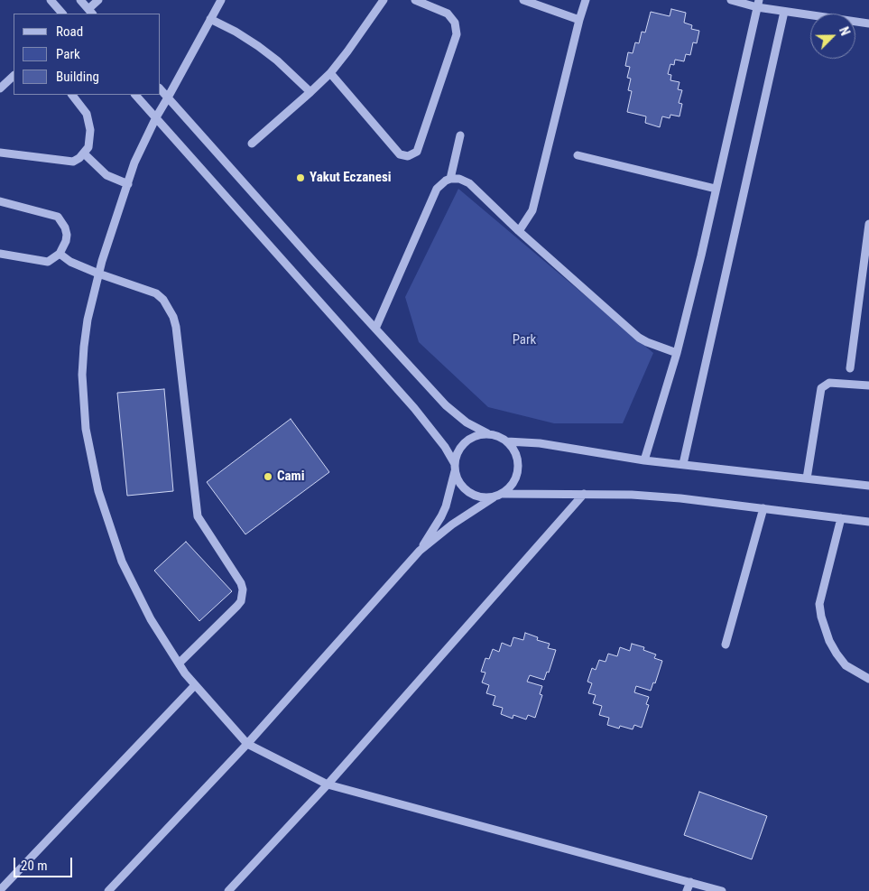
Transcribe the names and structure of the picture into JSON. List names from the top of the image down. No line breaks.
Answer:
{"parks":["Park"],"places":["Yakut Eczanesi","Cami"],"legend":["Road","Park","Building"],"scale_bar":"20 m","north":"top right"}
